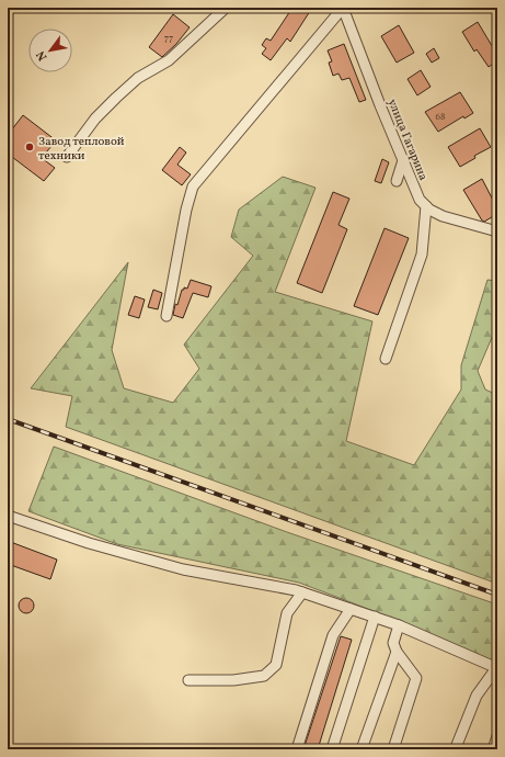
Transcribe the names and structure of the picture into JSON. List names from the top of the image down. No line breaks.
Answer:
{"streets":{"street":["улица Гагарина"]},"places":["Завод тепловой техники"],"house_numbers":["77","68"],"north":"bottom left"}
